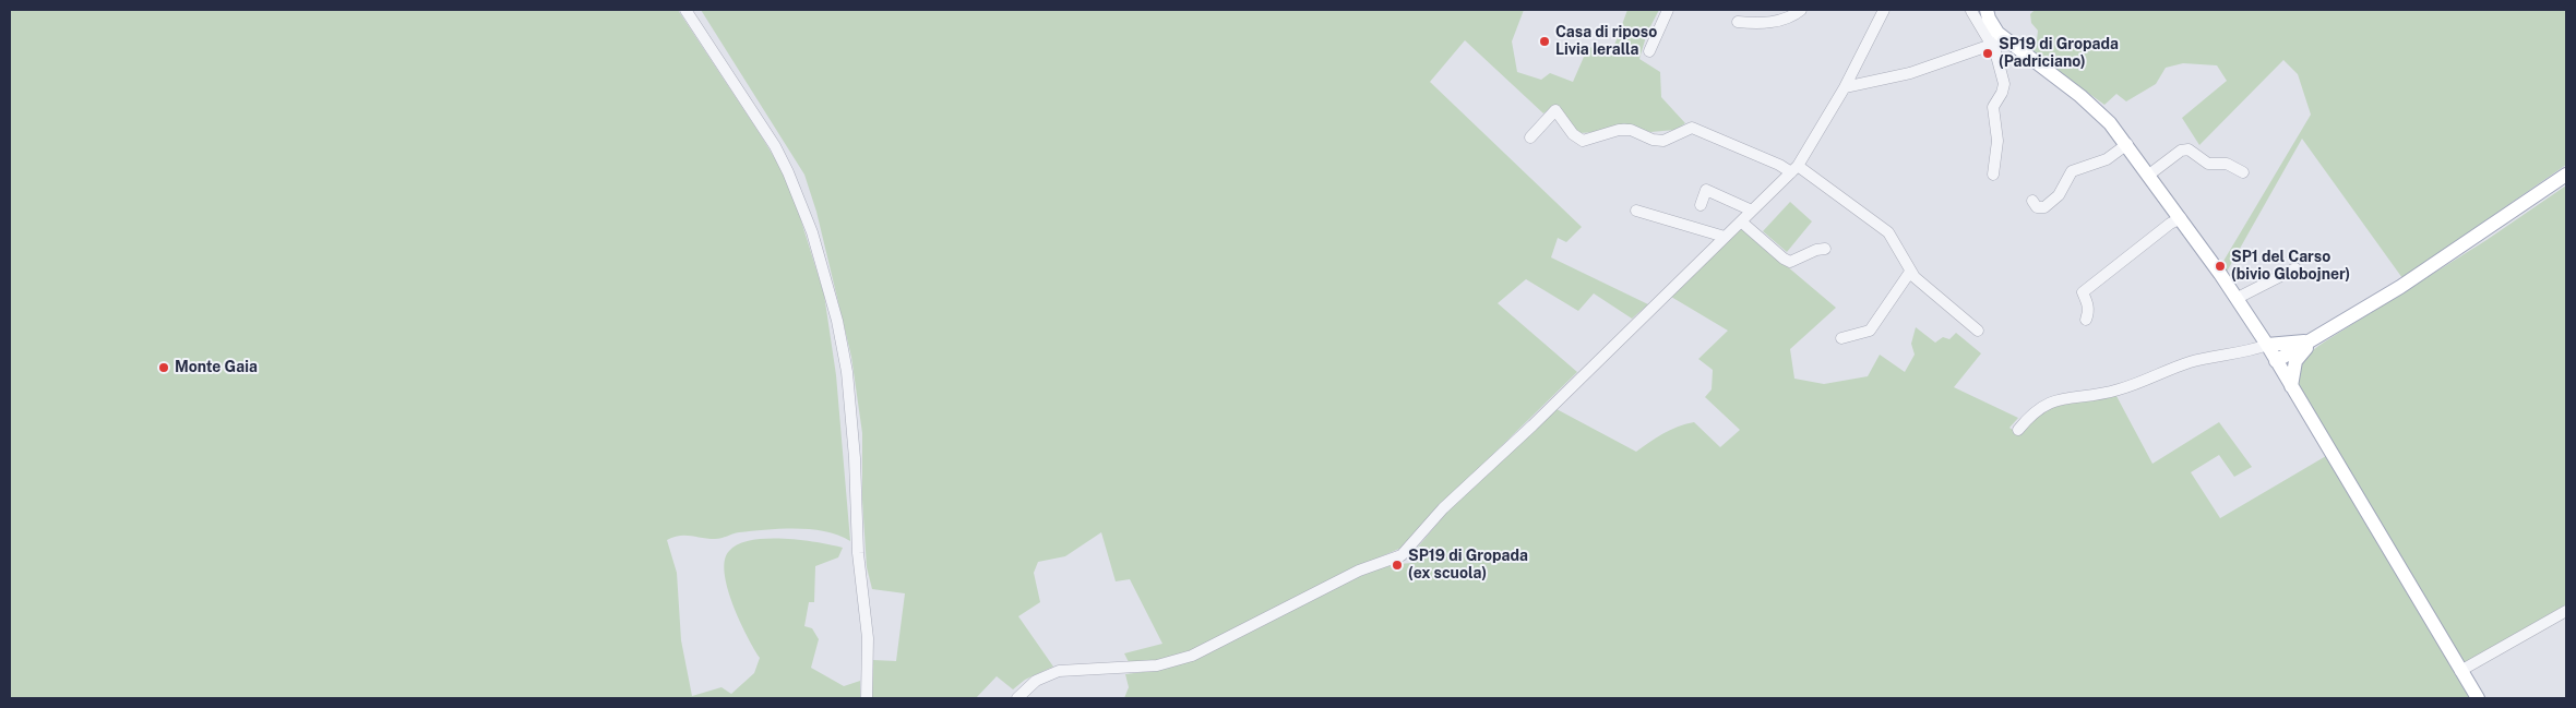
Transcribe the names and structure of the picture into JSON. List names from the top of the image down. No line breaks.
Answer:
{"places":["Casa di riposo Livia Ieralla","SP19 di Gropada (Padriciano)","SP1 del Carso (bivio Globojner)","Monte Gaia","SP19 di Gropada (ex scuola)"]}
